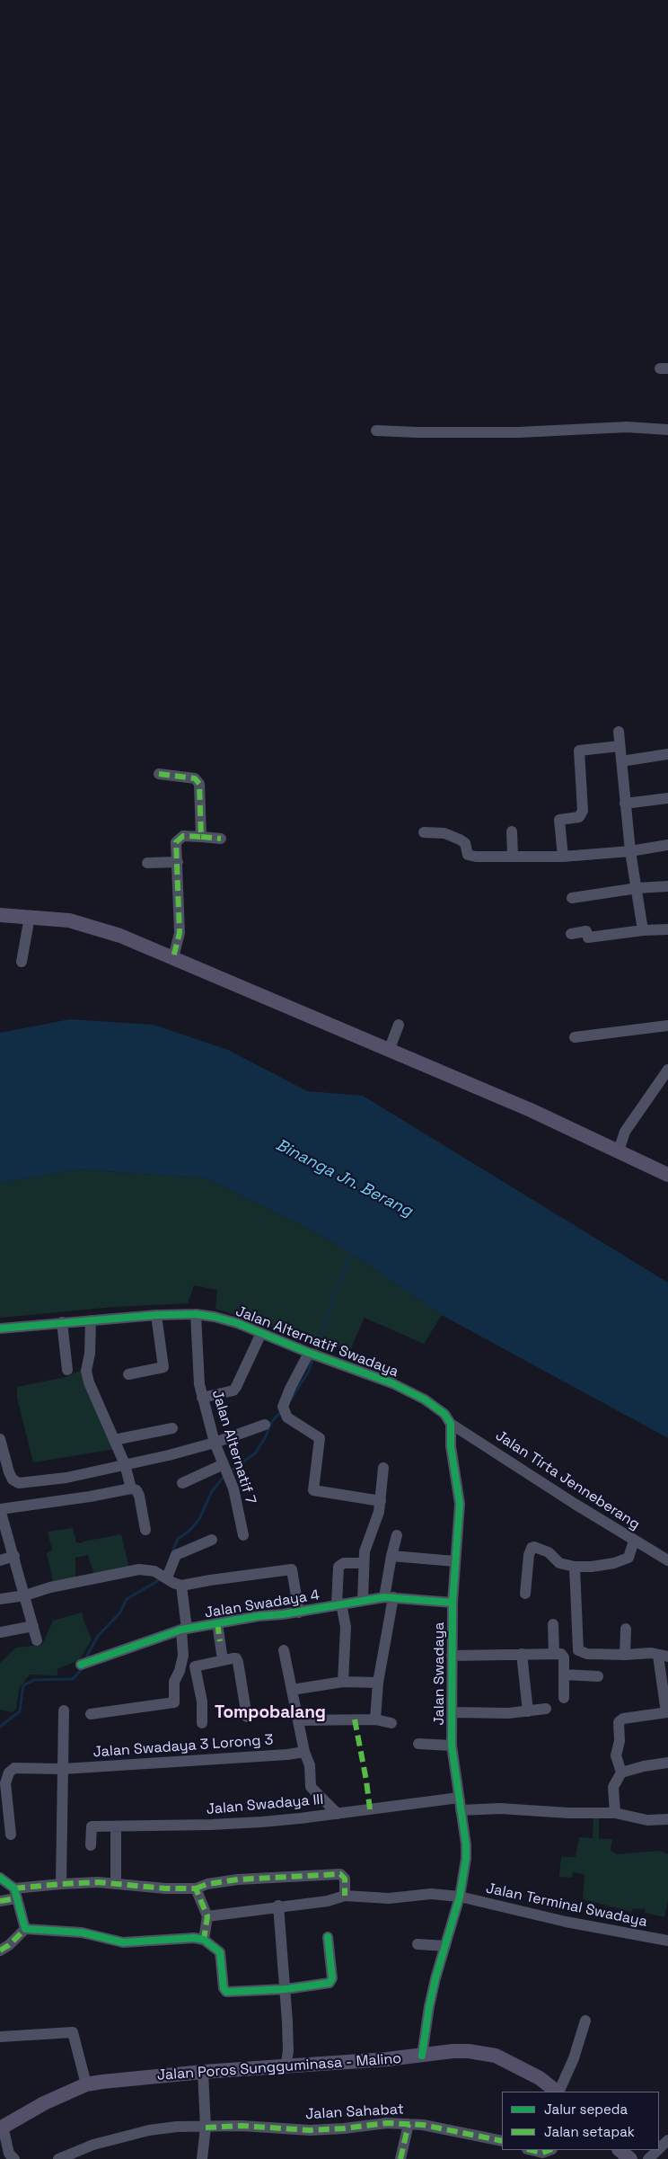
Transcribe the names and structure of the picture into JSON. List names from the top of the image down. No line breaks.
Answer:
{"streets":{"main road":["Jalan Poros Sungguminasa - Malino"],"street":["Jalan Alternatif Swadaya","Jalan Alternatif 7","Jalan Tirta Jenneberang","Jalan Swadaya 4","Jalan Swadaya","Jalan Swadaya 3 Lorong 3","Jalan Swadaya III","Jalan Terminal Swadaya","Jalan Sahabat"]},"crossings":[["Jalan Alternatif Swadaya","Jalan Alternatif 7"],["Jalan Alternatif Swadaya","Jalan Tirta Jenneberang"],["Jalan Alternatif Swadaya","Jalan Swadaya"],["Jalan Tirta Jenneberang","Jalan Swadaya"],["Jalan Swadaya 4","Jalan Swadaya"],["Jalan Swadaya","Jalan Swadaya III"],["Jalan Swadaya","Jalan Terminal Swadaya"],["Jalan Swadaya","Jalan Poros Sungguminasa - Malino"]],"districts":["Tompobalang"],"water":["Binanga Jn. Berang"],"legend":["Jalur sepeda","Jalan setapak"]}
